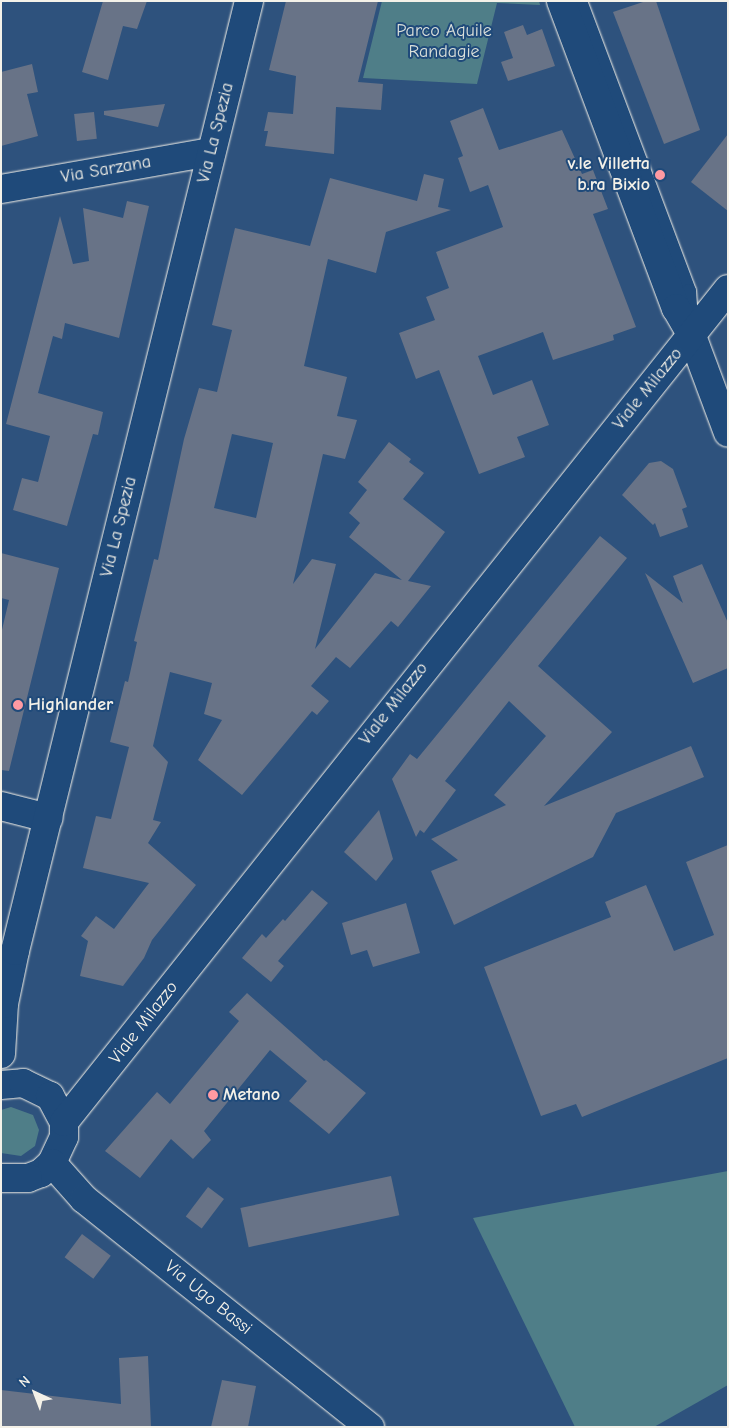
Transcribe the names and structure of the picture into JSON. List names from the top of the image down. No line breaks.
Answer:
{"streets":{"street":["Via La Spezia","Via Sarzana","Viale Milazzo","Via Ugo Bassi"]},"crossings":[["Via La Spezia","Via Sarzana"]],"parks":["Parco Aquile Randagie"],"places":["v.le Villetta b.ra Bixio","Highlander","Metano"],"north":"top left"}
